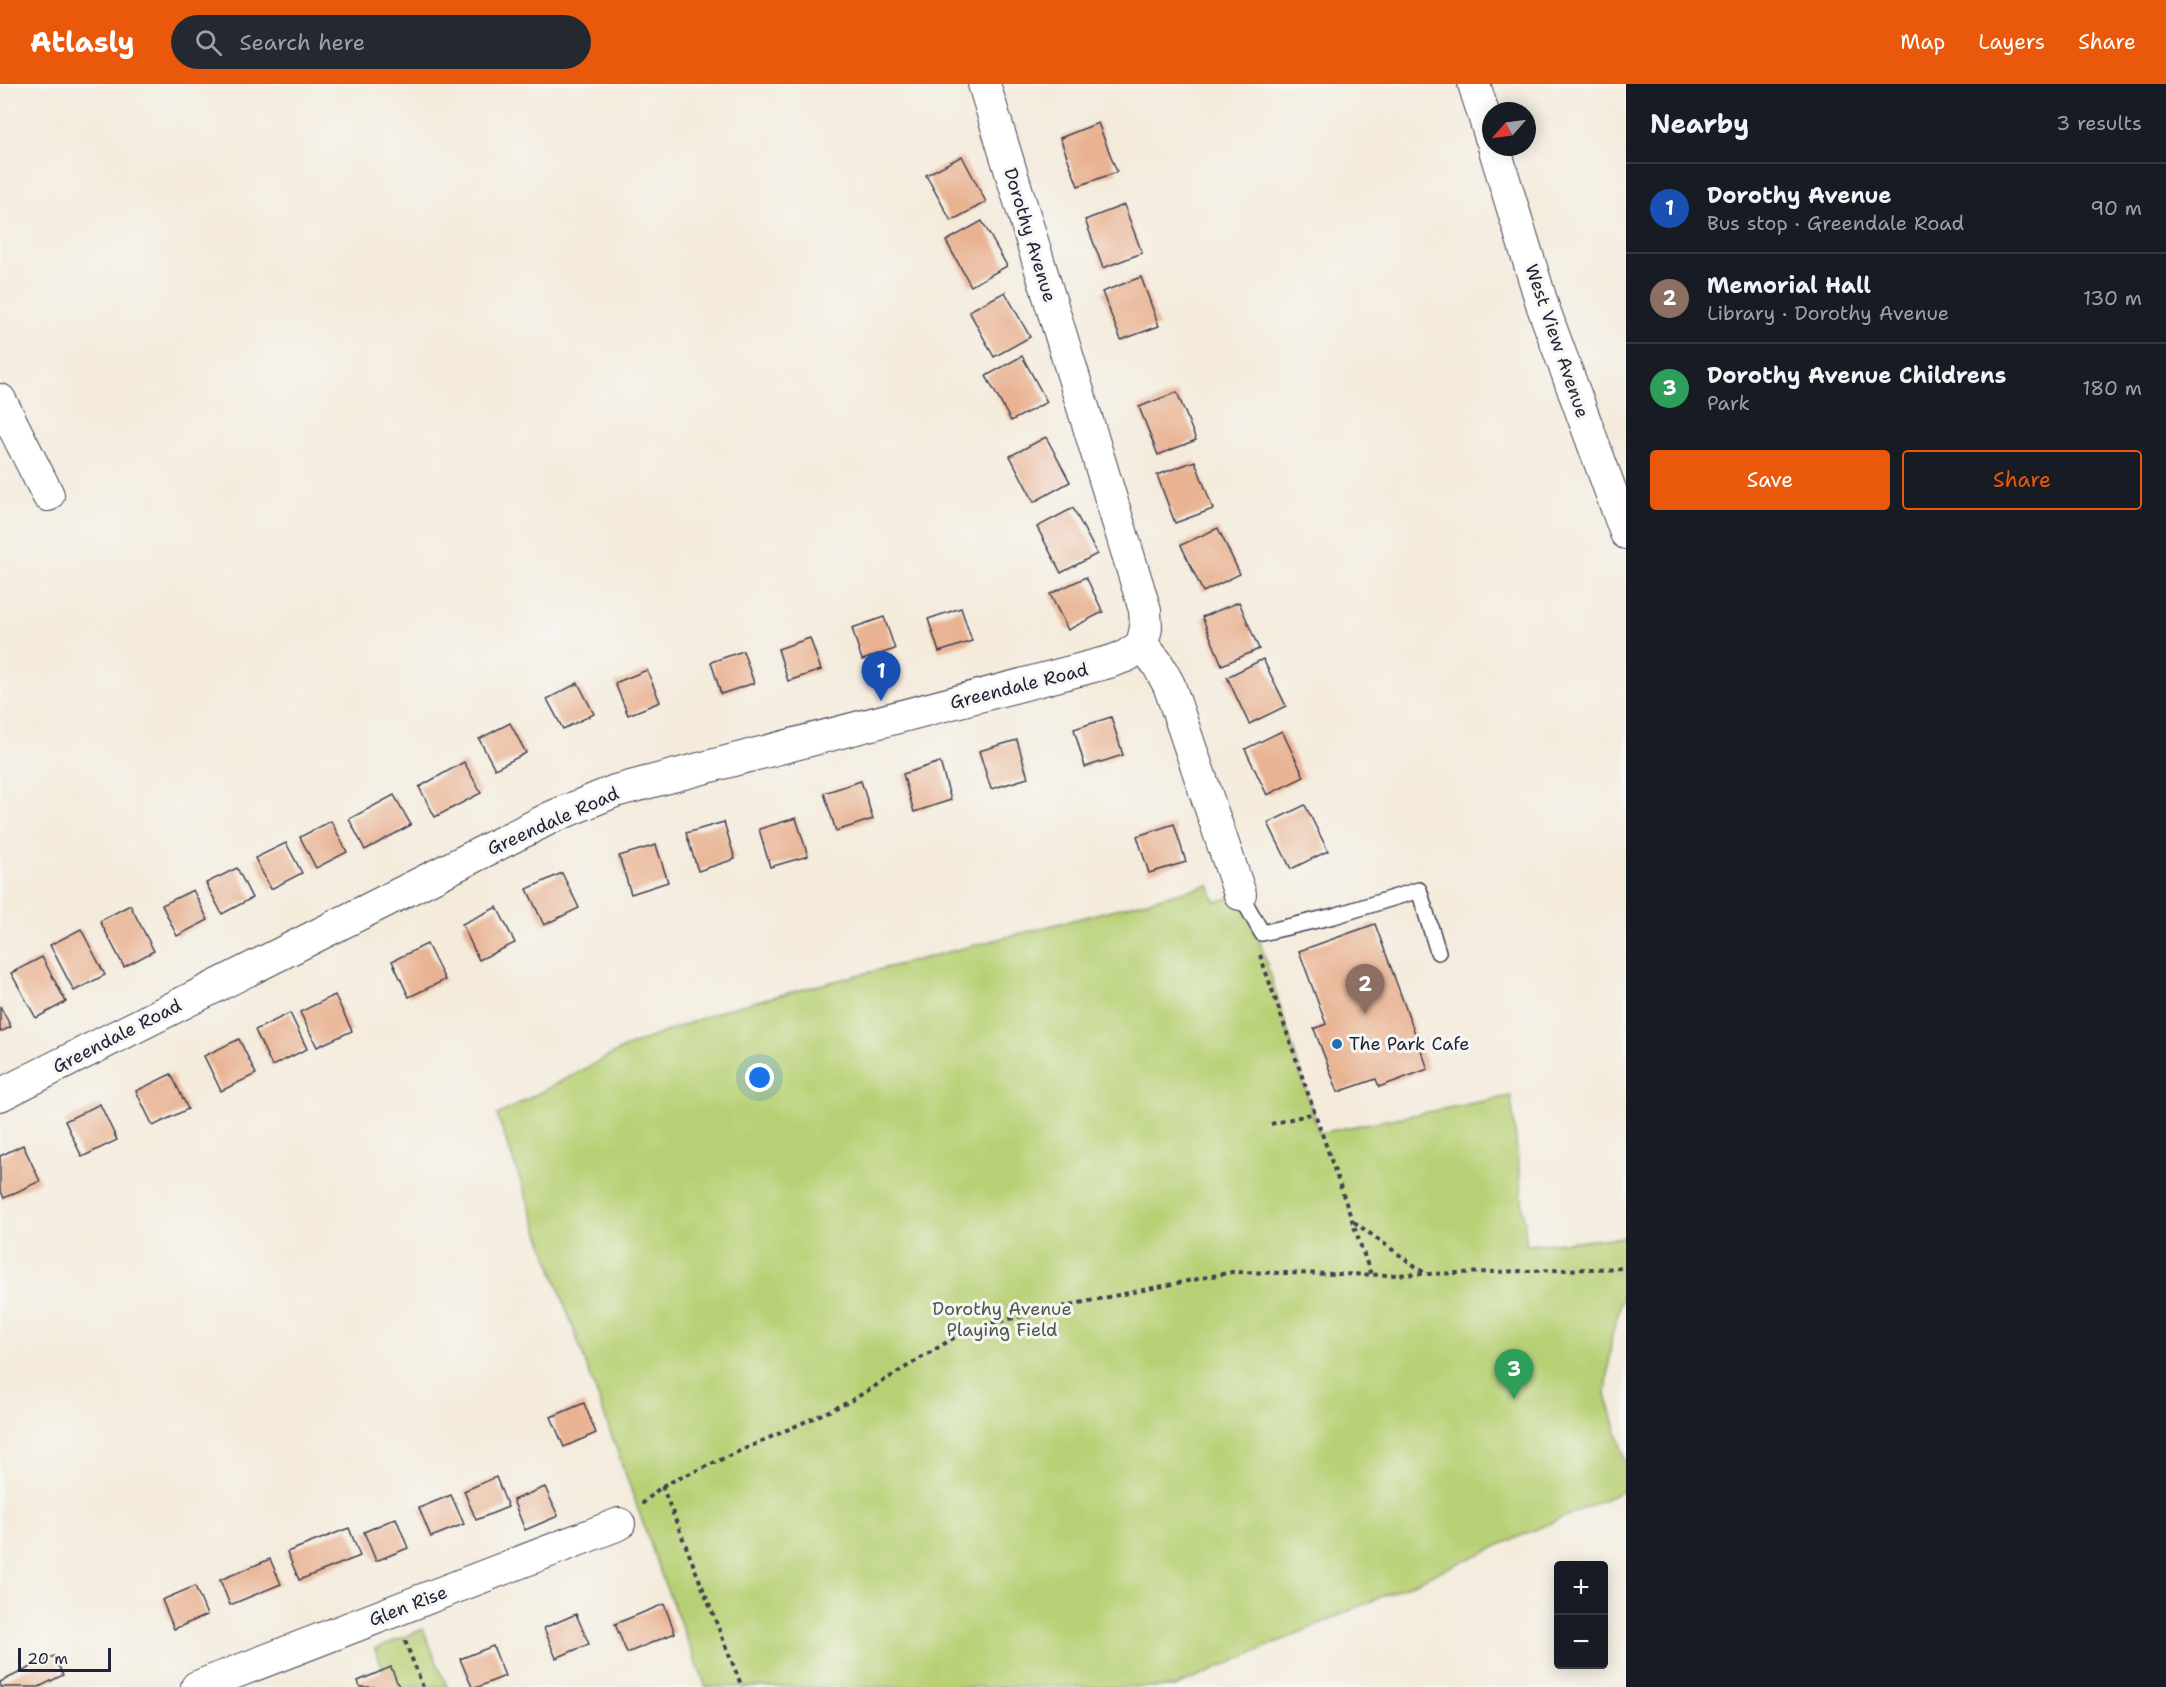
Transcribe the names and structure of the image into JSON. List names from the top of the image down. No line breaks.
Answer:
{"streets":{"street":["Dorothy Avenue","West View Avenue","Greendale Road","Glen Rise"]},"crossings":[["Dorothy Avenue","Greendale Road"]],"parks":["Dorothy Avenue Playing Field"],"places":["The Park Cafe"],"scale_bar":"20 m","north":"bottom left","page":{"header":"Atlasly","search":"Search here","nav":["Map","Layers","Share"],"heading":["Nearby","3 results"],"list":[{"mark":"1","name":"Dorothy Avenue","note":"Bus stop · Greendale Road","value":"90 m"},{"mark":"2","name":"Memorial Hall","note":"Library · Dorothy Avenue","value":"130 m"},{"mark":"3","name":"Dorothy Avenue Childrens","note":"Park","value":"180 m"}],"buttons":["Save","Share"],"pins":["1","2","3"],"map_buttons":["+","−"],"scale":"20 m"}}
